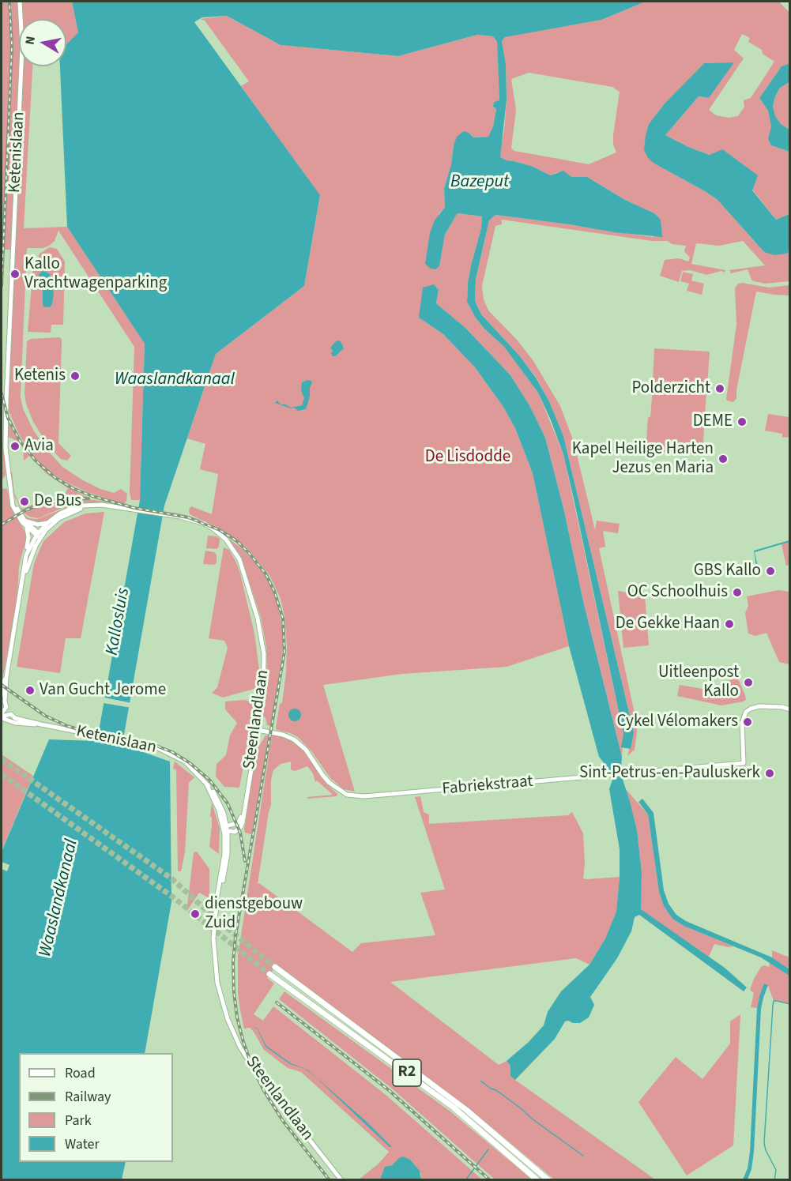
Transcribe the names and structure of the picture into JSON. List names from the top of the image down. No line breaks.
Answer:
{"streets":{"highway":["R2"],"main road":["Ketenislaan","Steenlandlaan","Fabriekstraat"]},"crossings":[["Ketenislaan","Steenlandlaan"],["Steenlandlaan","Fabriekstraat"]],"water":["Bazeput","Waaslandkanaal","Kallosluis"],"parks":["De Lisdodde"],"places":["Kallo Vrachtwagenparking","Ketenis","Polderzicht","DEME","Avia","Kapel Heilige Harten Jezus en Maria","De Bus","GBS Kallo","OC Schoolhuis","De Gekke Haan","Uitleenpost Kallo","Van Gucht Jerome","Cykel Vélomakers","Sint-Petrus-en-Pauluskerk","dienstgebouw Zuid"],"legend":["Road","Railway","Park","Water"],"north":"left"}
